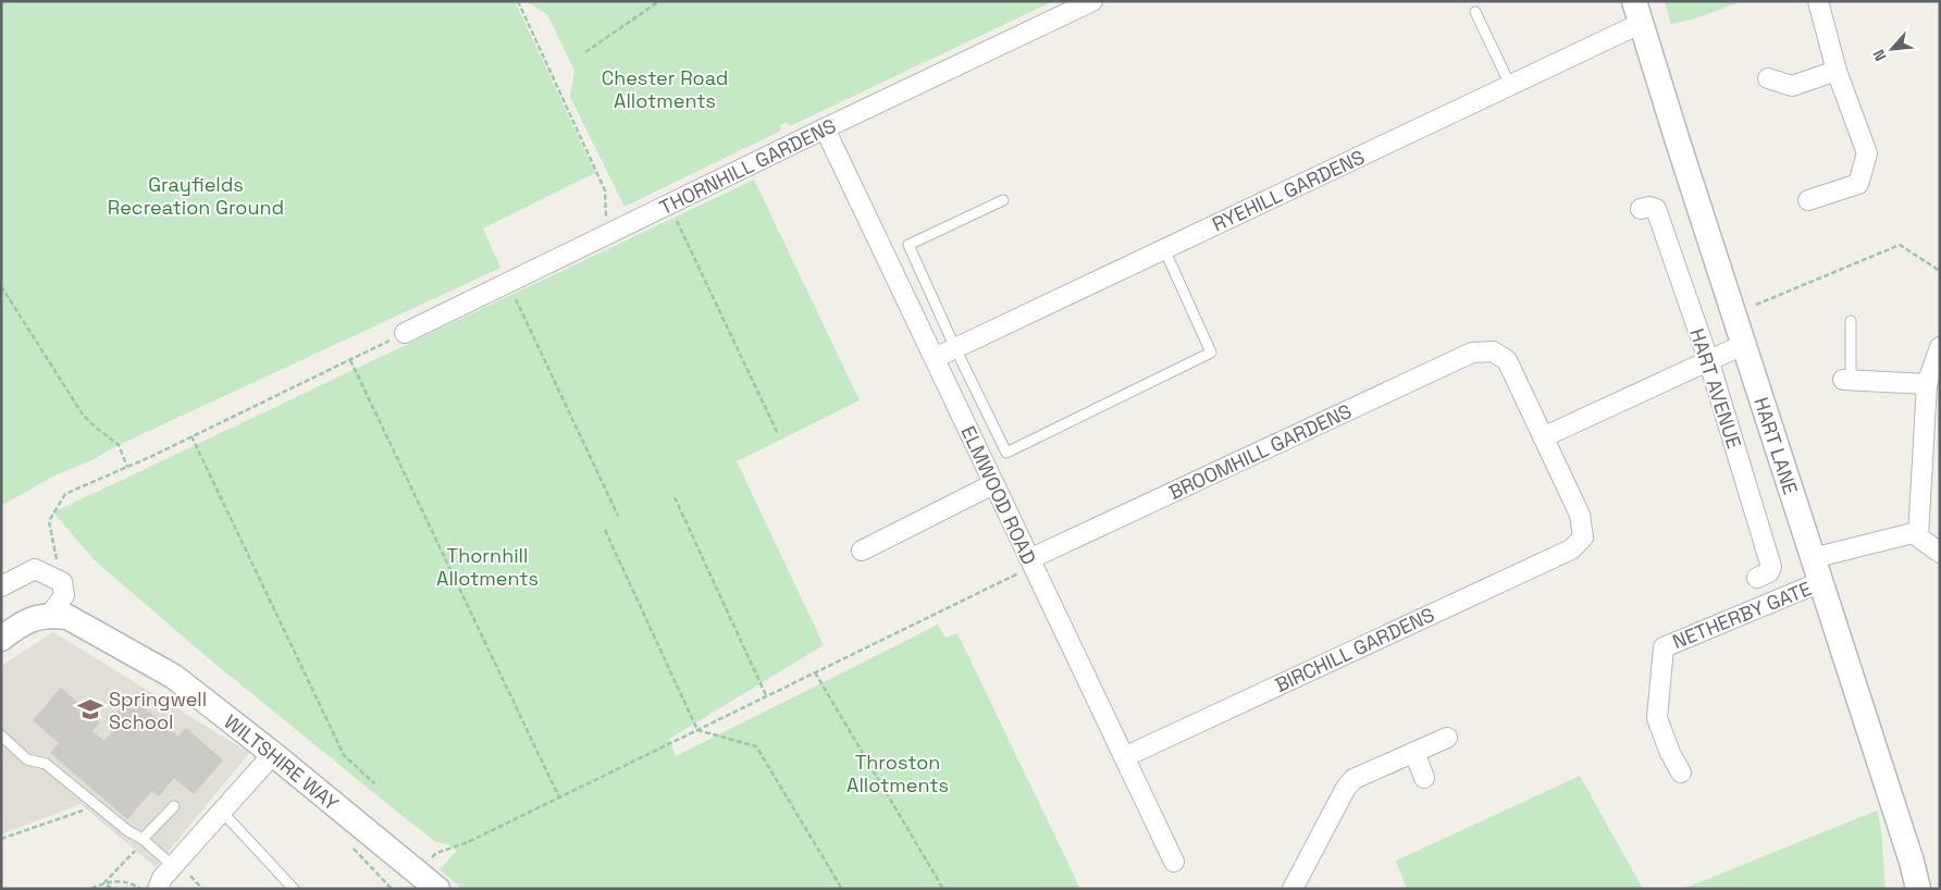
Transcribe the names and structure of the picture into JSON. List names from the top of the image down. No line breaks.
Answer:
{"streets":{"street":["THORNHILL GARDENS","RYEHILL GARDENS","HART AVENUE","HART LANE","BROOMHILL GARDENS","ELMWOOD ROAD","NETHERBY GATE","BIRCHILL GARDENS","WILTSHIRE WAY"]},"crossings":[["THORNHILL GARDENS","ELMWOOD ROAD"],["RYEHILL GARDENS","HART LANE"],["RYEHILL GARDENS","ELMWOOD ROAD"],["HART LANE","NETHERBY GATE"],["BROOMHILL GARDENS","ELMWOOD ROAD"],["BROOMHILL GARDENS","BIRCHILL GARDENS"],["ELMWOOD ROAD","BIRCHILL GARDENS"]],"parks":["Chester Road Allotments","Grayfields Recreation Ground","Thornhill Allotments","Throston Allotments"],"places":{"school or university":["Springwell School"]},"north":"bottom left"}
